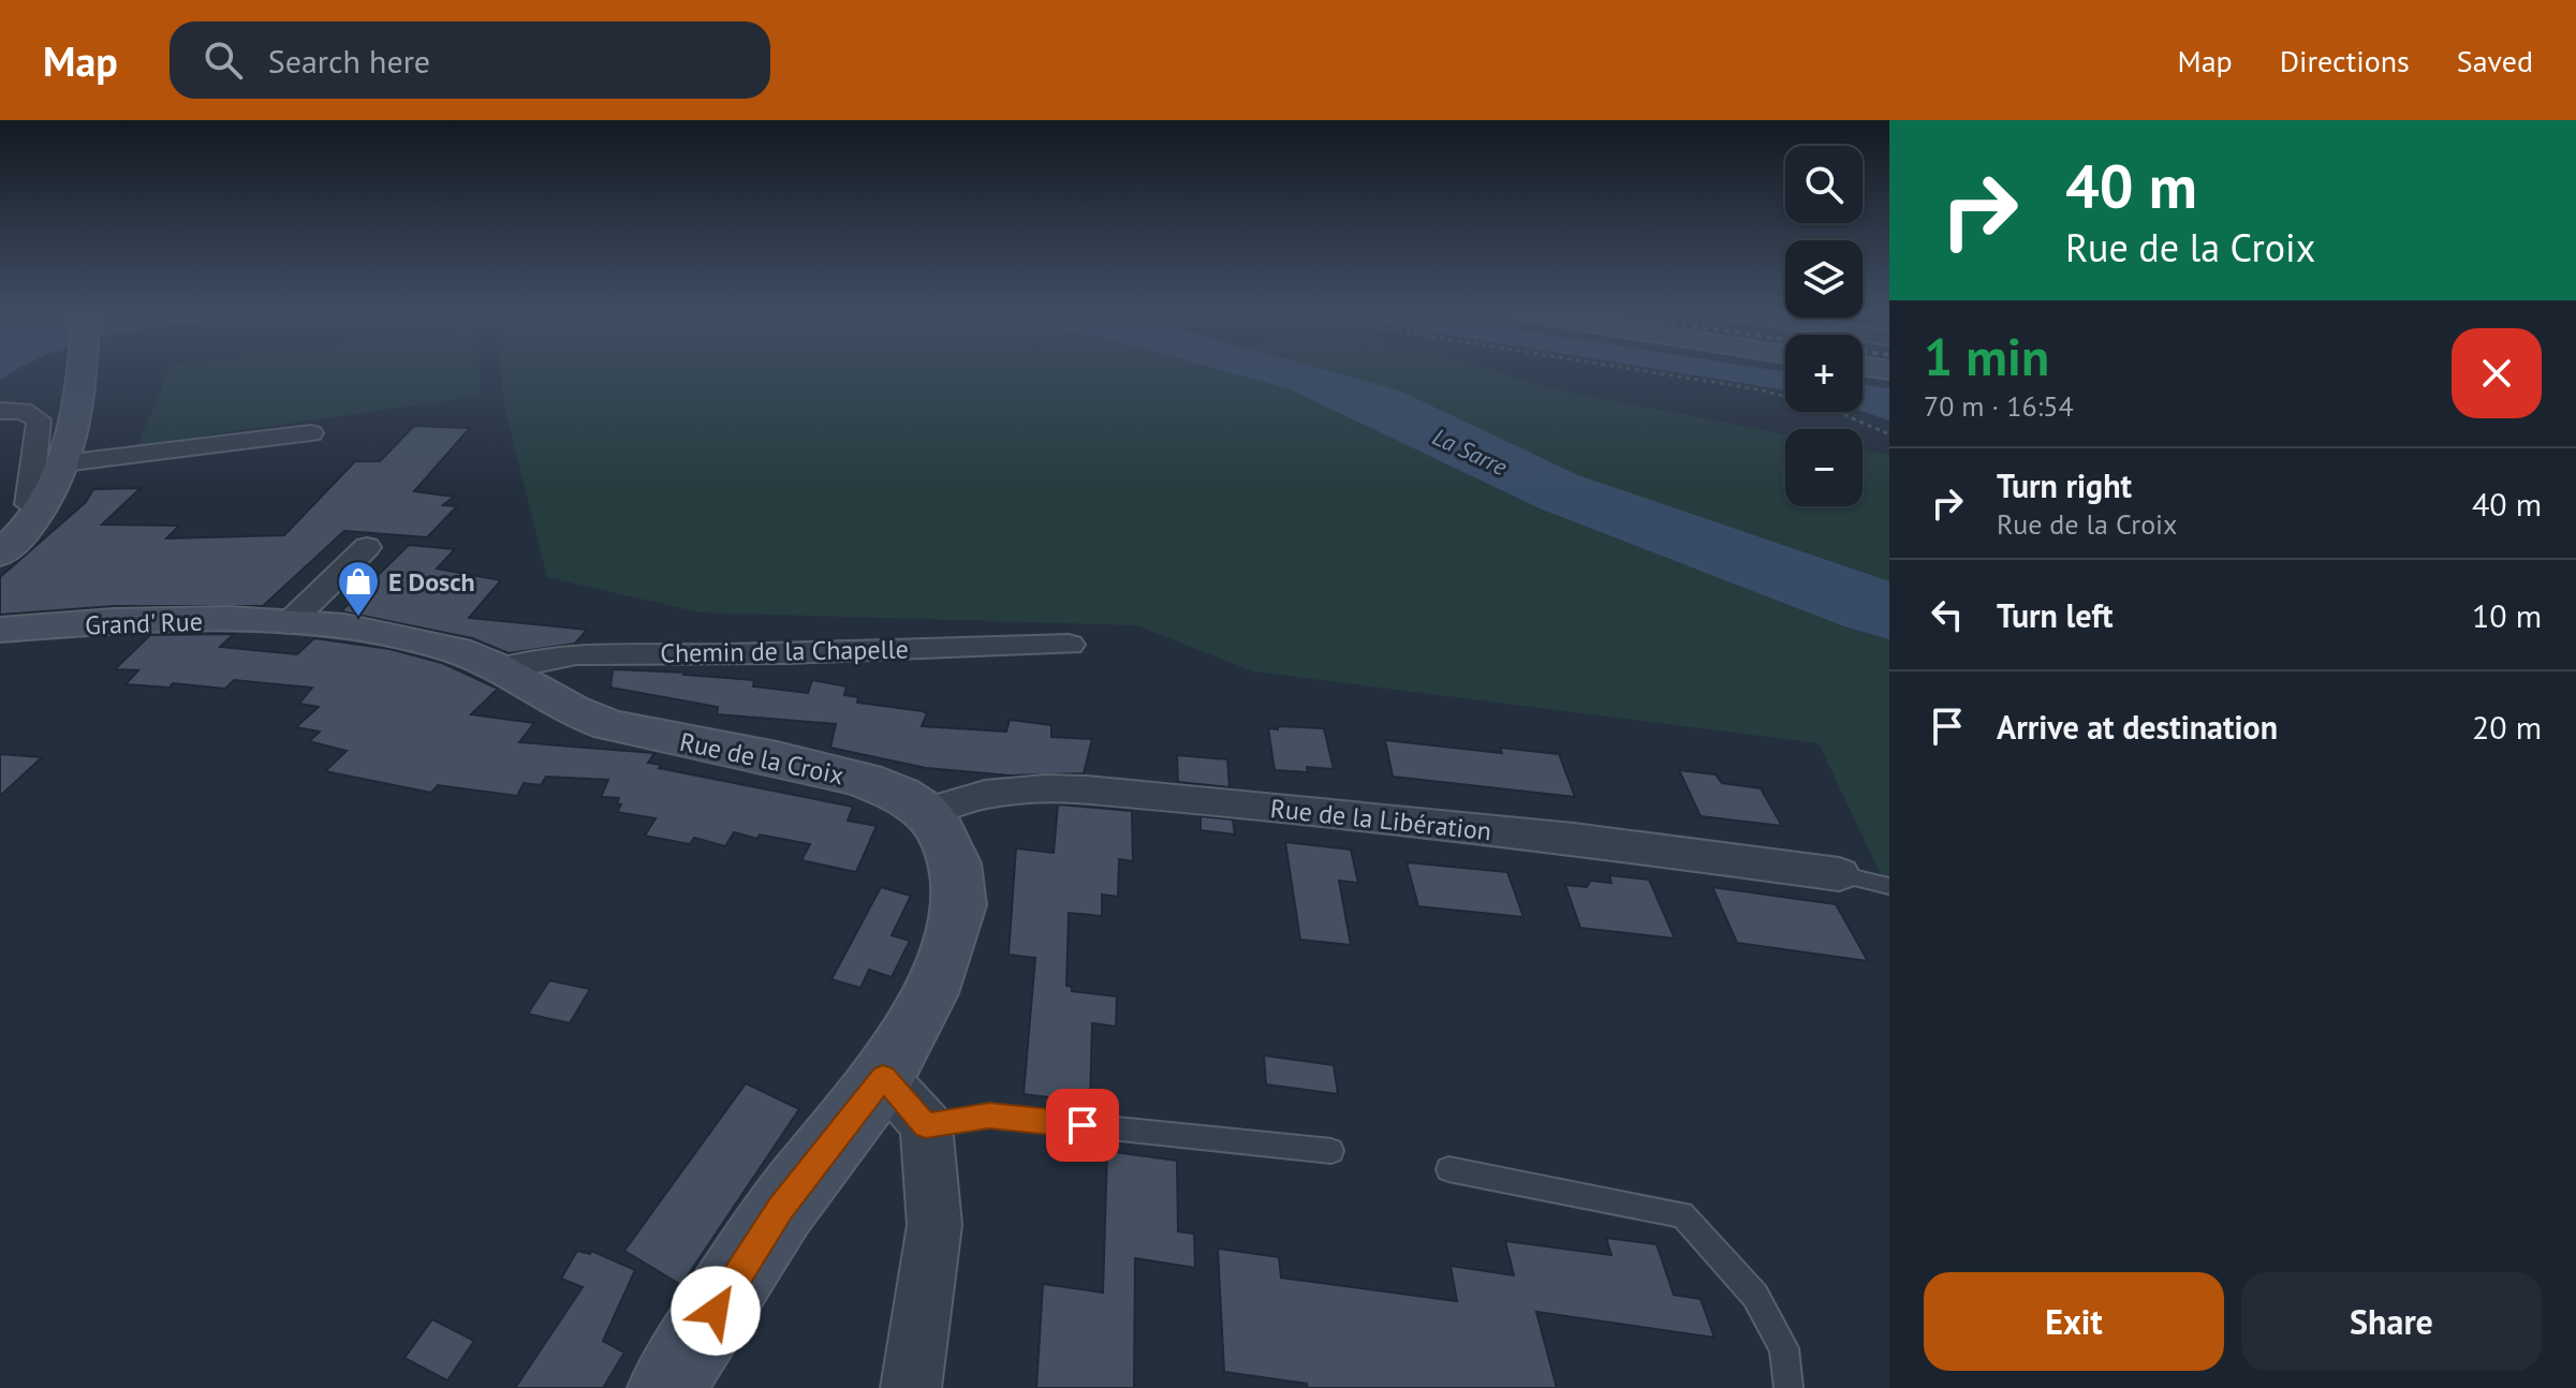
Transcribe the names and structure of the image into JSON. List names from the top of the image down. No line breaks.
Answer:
{"streets":{"street":["Grand' Rue","Chemin de la Chapelle","Rue de la Croix","Rue de la Libération"]},"crossings":[["Grand' Rue","Chemin de la Chapelle"],["Grand' Rue","Rue de la Croix"],["Chemin de la Chapelle","Rue de la Croix"],["Rue de la Croix","Rue de la Libération"]],"water":["La Sarre"],"places":{"shop":["E Dosch"]},"page":{"header":"Map","search":"Search here","nav":["Map","Directions","Saved"],"turn":["40 m","Rue de la Croix"],"map_buttons":["+","−"],"heading":["1 min","70 m · 16:54"],"list":[{"name":"Turn right","note":"Rue de la Croix","value":"40 m"},{"name":"Turn left","value":"10 m"},{"name":"Arrive at destination","value":"20 m"}],"buttons":["Exit","Share"]}}
